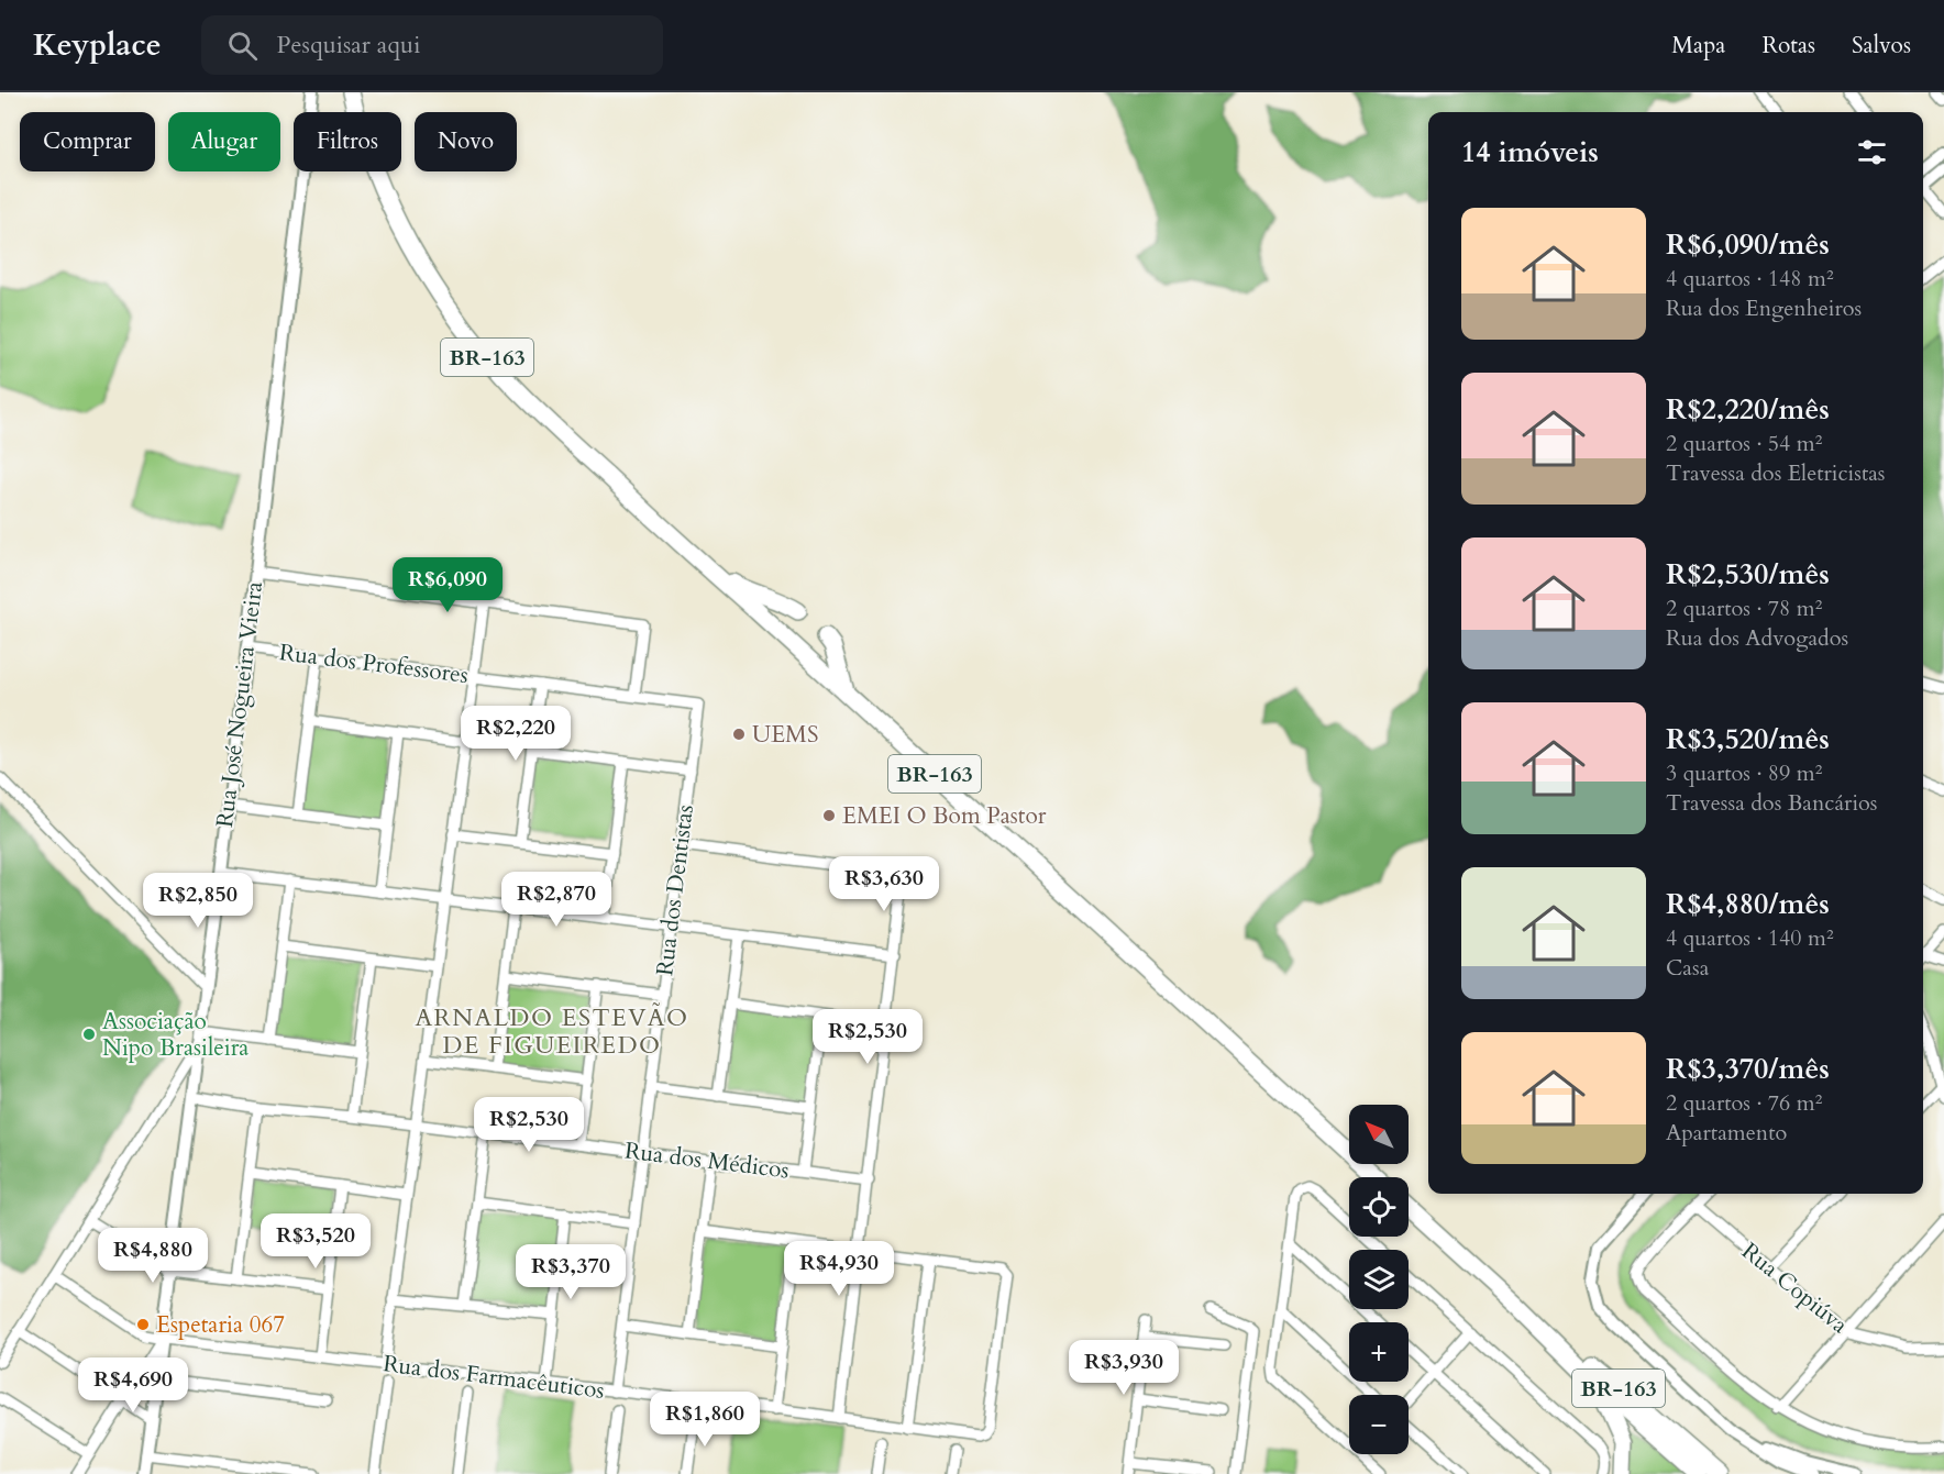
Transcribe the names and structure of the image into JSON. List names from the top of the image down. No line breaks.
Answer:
{"streets":{"highway":["BR-163"],"street":["Rua dos Professores","Rua José Nogueira Vieira","Rua dos Dentistas","Rua dos Médicos","Rua Copiúva","Rua dos Farmacêuticos"]},"crossings":[["Rua dos Professores","Rua José Nogueira Vieira"],["Rua dos Professores","Rua dos Dentistas"],["Rua José Nogueira Vieira","Rua dos Médicos"],["Rua José Nogueira Vieira","Rua dos Farmacêuticos"],["Rua dos Dentistas","Rua dos Médicos"],["Rua dos Dentistas","Rua dos Farmacêuticos"]],"districts":["ARNALDO ESTEVÃO DE FIGUEIREDO"],"places":["UEMS","EMEI O Bom Pastor","Associação Nipo Brasileira","Espetaria 067"],"north":"top left","page":{"header":"Keyplace","search":"Pesquisar aqui","nav":["Mapa","Rotas","Salvos"],"chip":["Comprar","Alugar","Filtros","Novo"],"heading":"14 imóveis","list":[{"name":"R$6,090/mês","note":"4 quartos · 148 m² · Rua dos Engenheiros"},{"name":"R$2,220/mês","note":"2 quartos · 54 m² · Travessa dos Eletricistas"},{"name":"R$2,530/mês","note":"2 quartos · 78 m² · Rua dos Advogados"},{"name":"R$3,520/mês","note":"3 quartos · 89 m² · Travessa dos Bancários"},{"name":"R$4,880/mês","note":"4 quartos · 140 m² · Casa"},{"name":"R$3,370/mês","note":"2 quartos · 76 m² · Apartamento"}],"price":["R$6,090","R$2,220","R$3,630","R$2,870","R$2,850","R$2,530","R$2,530","R$3,520","R$4,880","R$4,930","R$3,370","R$3,930","R$4,690","R$1,860"],"map_buttons":["+","−"]}}
